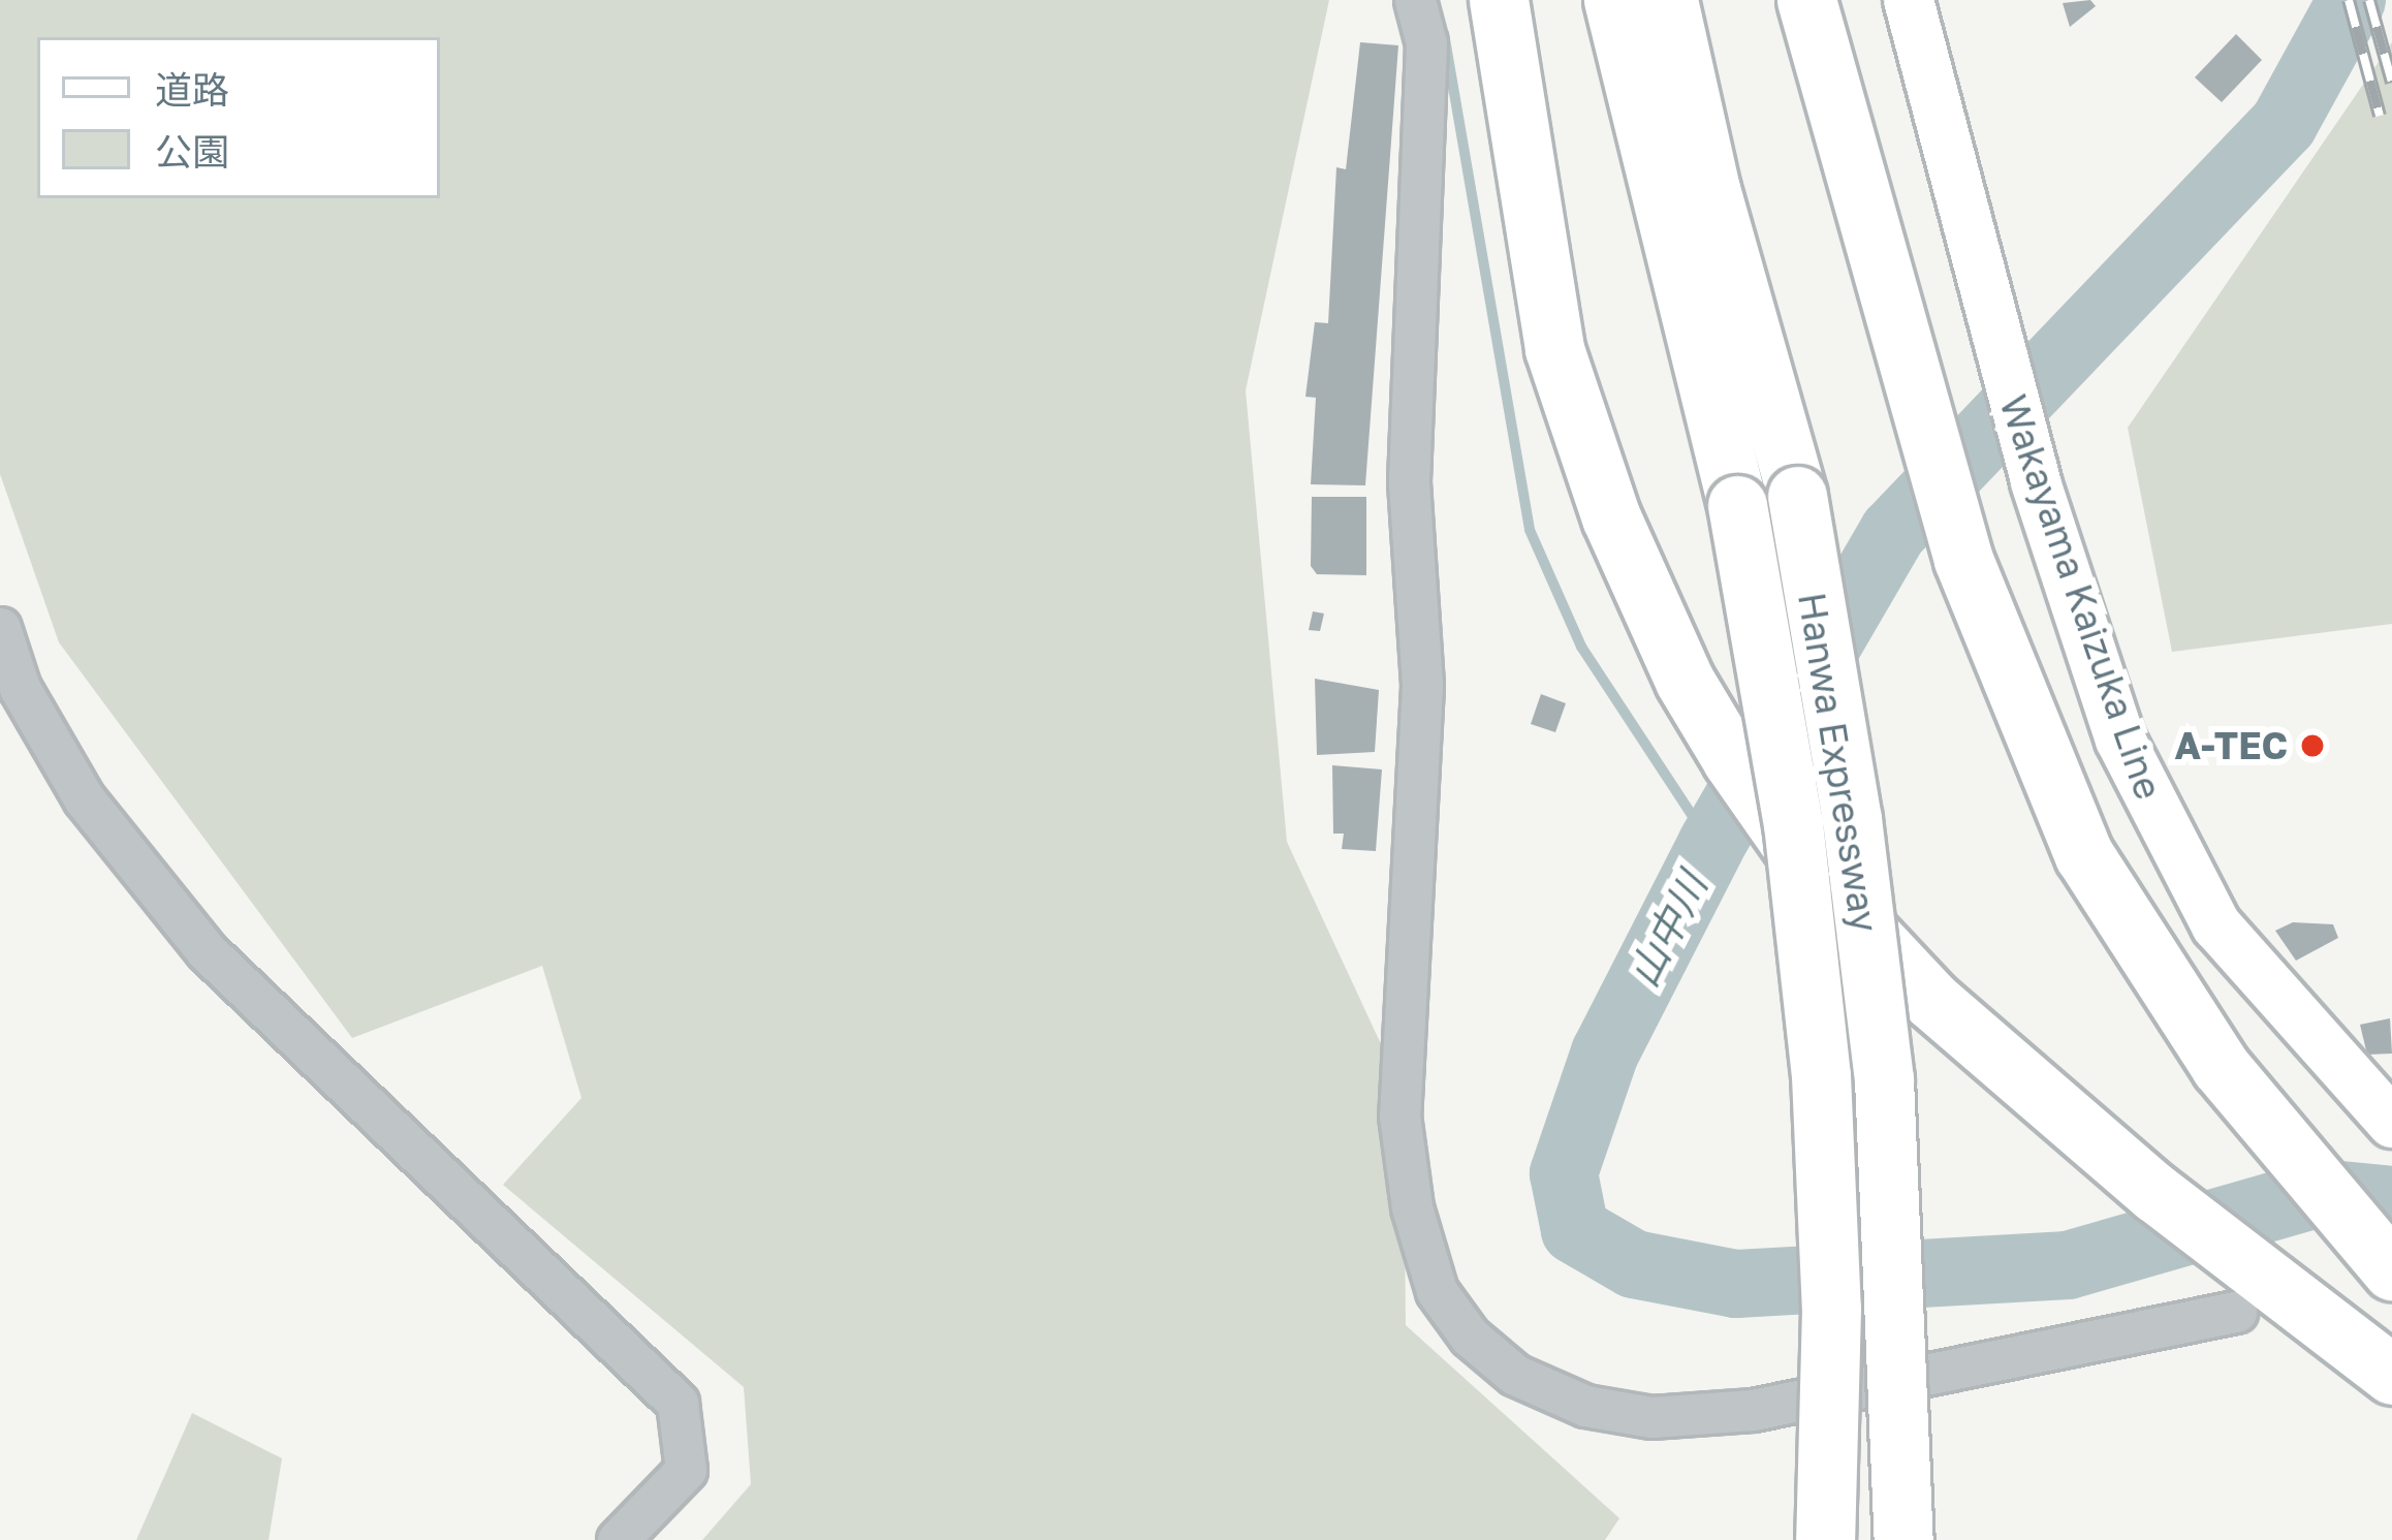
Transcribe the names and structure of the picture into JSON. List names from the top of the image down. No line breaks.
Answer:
{"streets":{"highway":["Hanwa Expressway"],"main road":["Wakayama Kaizuka Line"]},"water":["山中川"],"places":["A-TEC"],"legend":["道路","公園"]}
